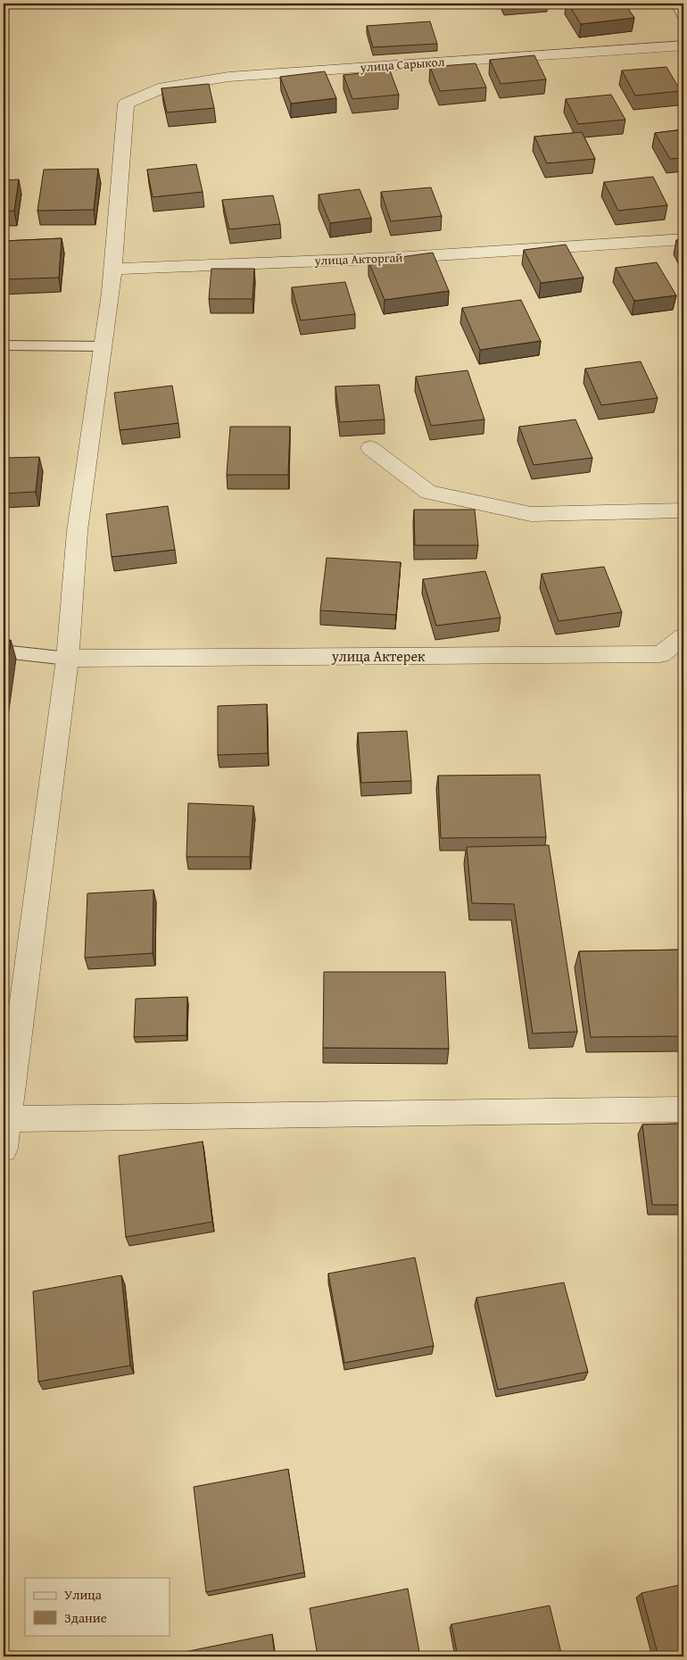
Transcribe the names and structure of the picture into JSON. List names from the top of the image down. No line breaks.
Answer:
{"streets":{"street":["улица Сарыкол","улица Акторгай","улица Актерек"]},"crossings":[["улица Сарыкол","улица Акторгай"]],"legend":["Улица","Здание"]}
